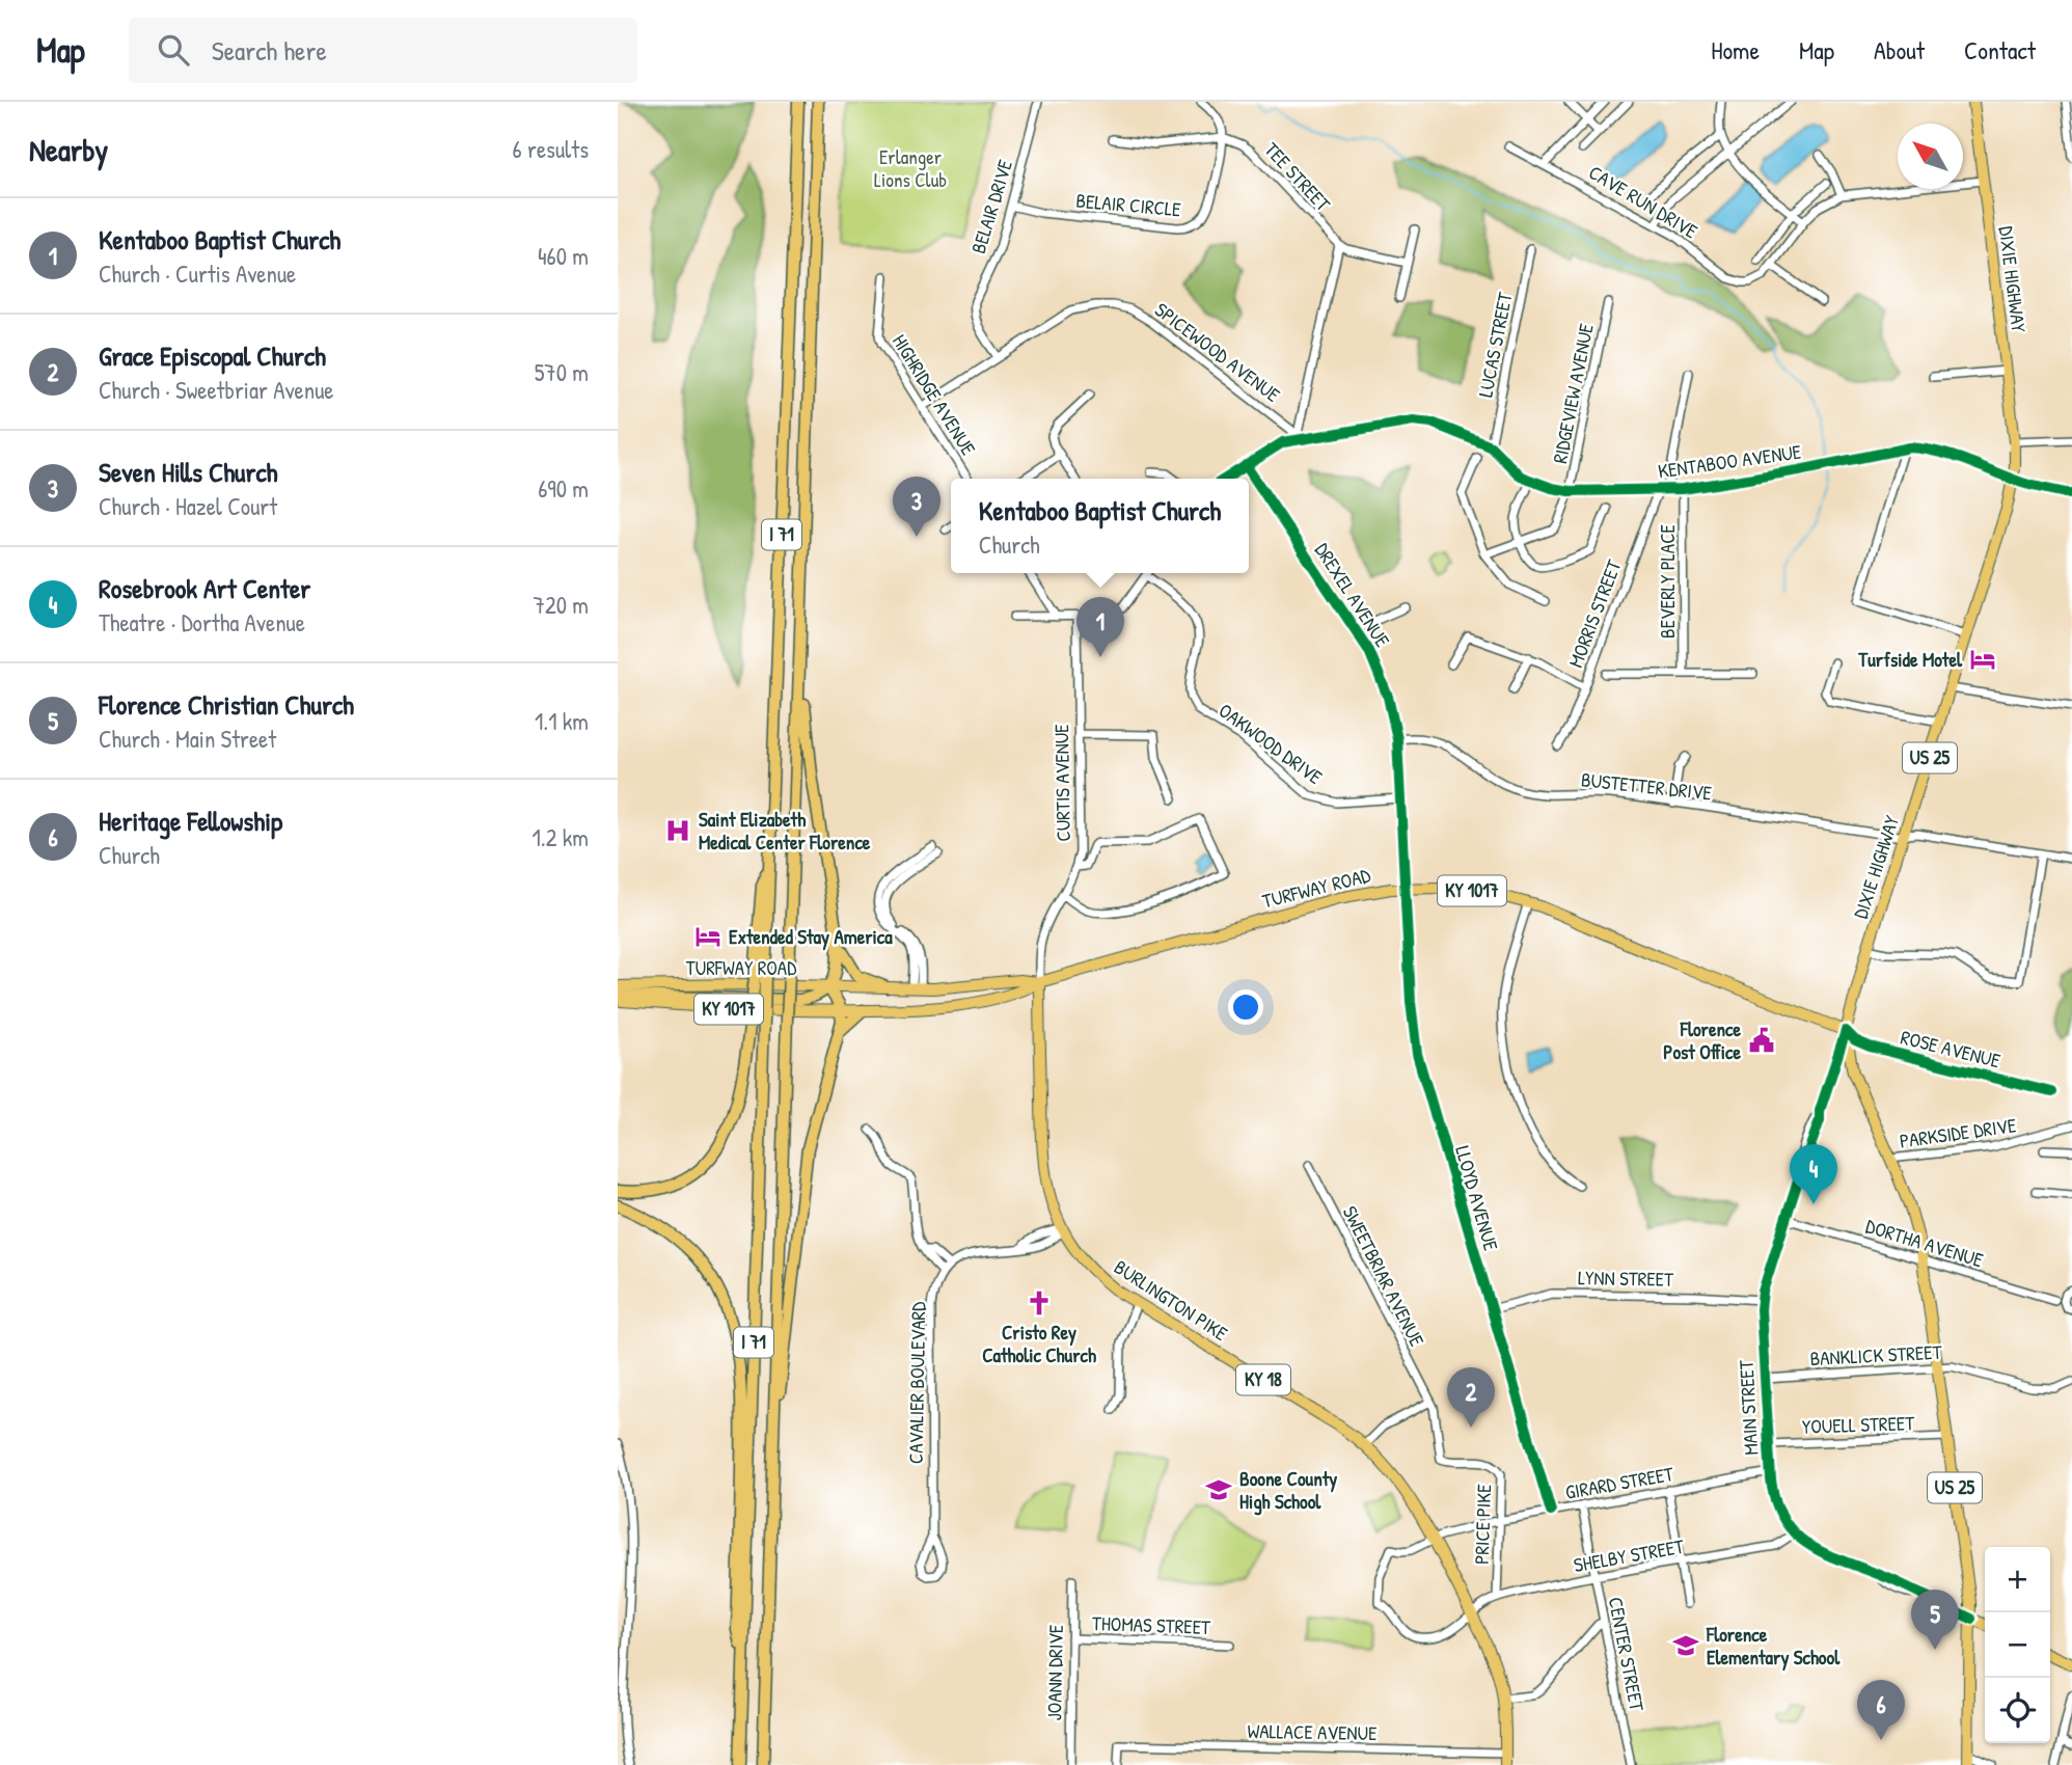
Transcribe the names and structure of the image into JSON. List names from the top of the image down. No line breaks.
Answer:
{"streets":{"highway":["I 71"],"main road":["DIXIE HIGHWAY","US 25","TURFWAY ROAD","KY 1017","BURLINGTON PIKE","KY 18"],"street":["TEE STREET","CAVE RUN DRIVE","BELAIR CIRCLE","BELAIR DRIVE","LUCAS STREET","SPICEWOOD AVENUE","RIDGEVIEW AVENUE","HIGHRIDGE AVENUE","KENTABOO AVENUE","BEVERLY PLACE","DREXEL AVENUE","MORRIS STREET","OAKWOOD DRIVE","CURTIS AVENUE","BUSTETTER DRIVE","ROSE AVENUE","PARKSIDE DRIVE","LLOYD AVENUE","DORTHA AVENUE","SWEETBRIAR AVENUE","LYNN STREET","BANKLICK STREET","CAVALIER BOULEVARD","MAIN STREET","YOUELL STREET","GIRARD STREET","PRICE PIKE","SHELBY STREET","THOMAS STREET","CENTER STREET","JOANN DRIVE","WALLACE AVENUE"]},"crossings":[["TEE STREET","BELAIR CIRCLE"],["CAVE RUN DRIVE","DIXIE HIGHWAY"],["BELAIR CIRCLE","BELAIR DRIVE"],["BELAIR DRIVE","SPICEWOOD AVENUE"],["DIXIE HIGHWAY","KENTABOO AVENUE"],["DIXIE HIGHWAY","BUSTETTER DRIVE"],["DIXIE HIGHWAY","TURFWAY ROAD"],["DIXIE HIGHWAY","ROSE AVENUE"],["DIXIE HIGHWAY","PARKSIDE DRIVE"],["DIXIE HIGHWAY","DORTHA AVENUE"],["DIXIE HIGHWAY","BANKLICK STREET"],["DIXIE HIGHWAY","MAIN STREET"],["DIXIE HIGHWAY","YOUELL STREET"],["LUCAS STREET","KENTABOO AVENUE"],["SPICEWOOD AVENUE","HIGHRIDGE AVENUE"],["SPICEWOOD AVENUE","KENTABOO AVENUE"],["RIDGEVIEW AVENUE","KENTABOO AVENUE"],["KENTABOO AVENUE","BEVERLY PLACE"],["KENTABOO AVENUE","DREXEL AVENUE"],["KENTABOO AVENUE","MORRIS STREET"],["DREXEL AVENUE","OAKWOOD DRIVE"],["DREXEL AVENUE","BUSTETTER DRIVE"],["DREXEL AVENUE","TURFWAY ROAD"],["DREXEL AVENUE","LLOYD AVENUE"],["CURTIS AVENUE","TURFWAY ROAD"],["CURTIS AVENUE","BURLINGTON PIKE"],["TURFWAY ROAD","ROSE AVENUE"],["TURFWAY ROAD","LLOYD AVENUE"],["TURFWAY ROAD","BURLINGTON PIKE"],["TURFWAY ROAD","MAIN STREET"],["ROSE AVENUE","MAIN STREET"],["LLOYD AVENUE","LYNN STREET"],["LLOYD AVENUE","GIRARD STREET"],["DORTHA AVENUE","MAIN STREET"],["SWEETBRIAR AVENUE","PRICE PIKE"],["LYNN STREET","MAIN STREET"],["BURLINGTON PIKE","CAVALIER BOULEVARD"],["BURLINGTON PIKE","GIRARD STREET"],["BURLINGTON PIKE","SHELBY STREET"],["BURLINGTON PIKE","WALLACE AVENUE"],["BANKLICK STREET","MAIN STREET"],["MAIN STREET","YOUELL STREET"],["MAIN STREET","GIRARD STREET"],["MAIN STREET","SHELBY STREET"],["GIRARD STREET","PRICE PIKE"],["GIRARD STREET","SHELBY STREET"],["GIRARD STREET","CENTER STREET"],["PRICE PIKE","SHELBY STREET"],["SHELBY STREET","CENTER STREET"],["THOMAS STREET","JOANN DRIVE"]],"parks":["Erlanger Lions Club"],"places":{"hotel":["Turfside Motel","Extended Stay America"],"hospital":["Saint Elizabeth Medical Center Florence"],"public building":["Florence Post Office"],"church":["Cristo Rey Catholic Church"],"school or university":["Boone County High School","Florence Elementary School"]},"north":"top left","page":{"header":"Map","search":"Search here","nav":["Home","Map","About","Contact"],"heading":["Nearby","6 results"],"list":[{"mark":"1","name":"Kentaboo Baptist Church","note":"Church · Curtis Avenue","value":"460 m"},{"mark":"2","name":"Grace Episcopal Church","note":"Church · Sweetbriar Avenue","value":"570 m"},{"mark":"3","name":"Seven Hills Church","note":"Church · Hazel Court","value":"690 m"},{"mark":"4","name":"Rosebrook Art Center","note":"Theatre · Dortha Avenue","value":"720 m"},{"mark":"5","name":"Florence Christian Church","note":"Church · Main Street","value":"1.1 km"},{"mark":"6","name":"Heritage Fellowship","note":"Church","value":"1.2 km"}],"pins":["3","1","4","2","5","6"],"popup":["Kentaboo Baptist Church","Church"],"map_buttons":["+","−"]}}
